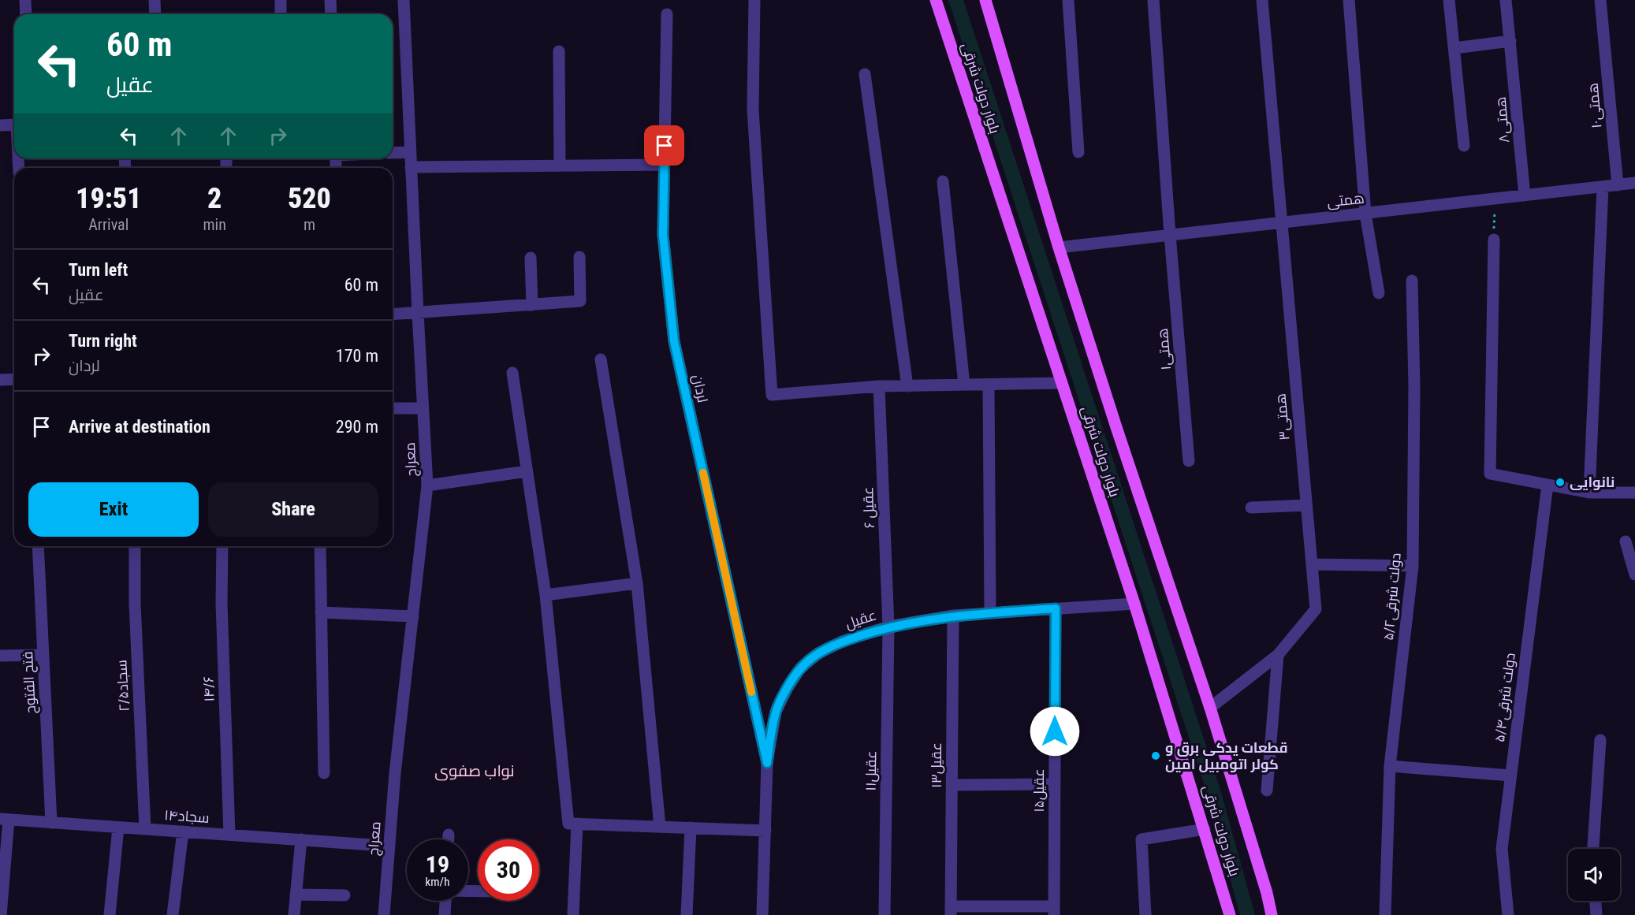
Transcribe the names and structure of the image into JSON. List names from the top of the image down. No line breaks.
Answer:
{"streets":{"main road":["بلوار دولت شرقی"],"street":["۱۰همتی","همتی۸","همتی","۱همتی","لردان","۳همتی","معراج","عقیل ۶","۵/۲دولت شرقی","عقیل","فتح الفتوح","۲/۵سجاد","۱۴/۶","۵/۴دولت شرقی","عقیل۱۳","عقیل۱۱","عقیل۱۵","۱۴سجاد"]},"crossings":[["بلوار دولت شرقی","همتی"],["بلوار دولت شرقی","عقیل"],["۱۰همتی","همتی"],["همتی۸","همتی"],["همتی","۱همتی"],["همتی","۳همتی"],["لردان","عقیل"],["عقیل ۶","عقیل"],["عقیل ۶","عقیل۱۱"],["عقیل","عقیل۱۳"],["عقیل","عقیل۱۱"],["عقیل","عقیل۱۵"],["فتح الفتوح","۱۴سجاد"],["۲/۵سجاد","۱۴سجاد"],["۱۴/۶","۱۴سجاد"]],"districts":["نواب صفوی"],"places":["نانوایی","قطعات یدکی برق و کولر اتومبیل امین"],"page":{"turn":["60 m","عقیل"],"eta":["19:51","Arrival","2","min","520","m"],"list":[{"name":"Turn left","note":"عقیل","value":"60 m"},{"name":"Turn right","note":"لردان","value":"170 m"},{"name":"Arrive at destination","value":"290 m"}],"buttons":["Exit","Share"],"speed":"19 km/h","limit":"30"}}
